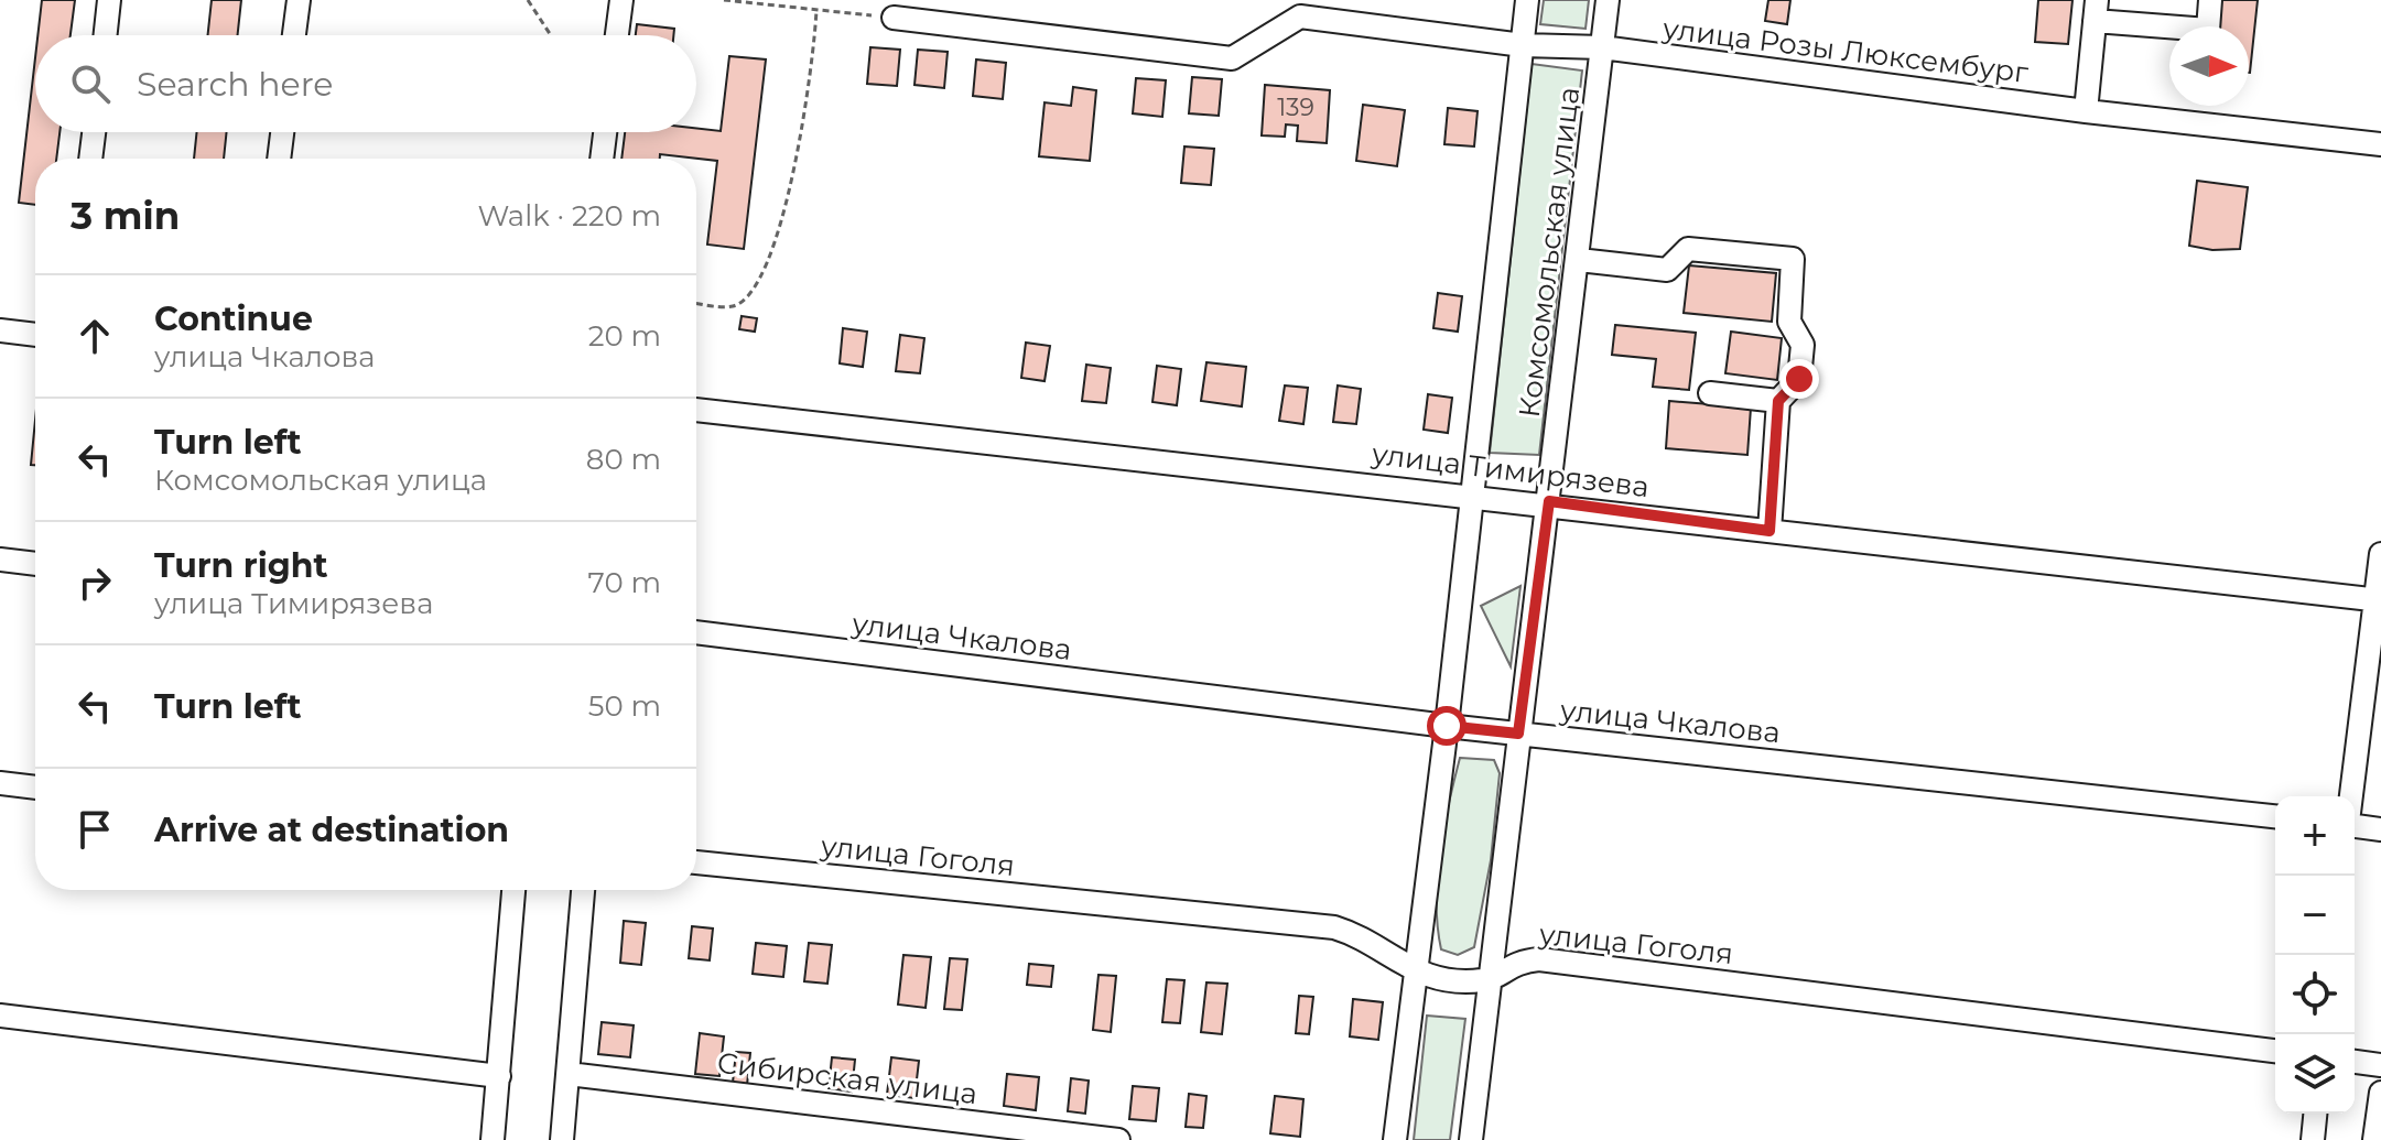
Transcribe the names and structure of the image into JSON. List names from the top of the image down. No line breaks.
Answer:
{"streets":{"street":["улица Розы Люксембург","Комсомольская улица","улица Тимирязева","улица Чкалова","улица Гоголя","Сибирская улица"]},"crossings":[["улица Розы Люксембург","Комсомольская улица"],["Комсомольская улица","улица Тимирязева"],["Комсомольская улица","улица Чкалова"],["Комсомольская улица","улица Гоголя"]],"house_numbers":["139"],"north":"right","page":{"search":"Search here","heading":["3 min","Walk · 220 m"],"list":[["Continue","улица Чкалова","20 m"],["Turn left","Комсомольская улица","80 m"],["Turn right","улица Тимирязева","70 m"],["Turn left","50 m"],"Arrive at destination"],"map_buttons":["+","−"]}}
